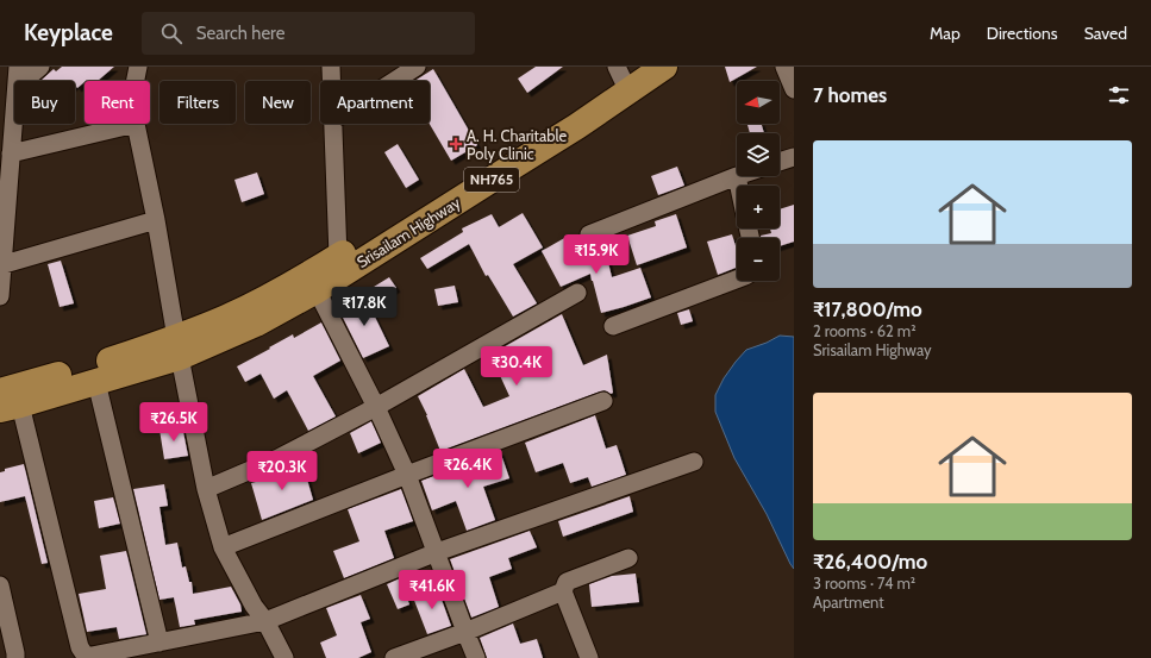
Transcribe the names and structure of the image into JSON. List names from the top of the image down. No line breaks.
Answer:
{"streets":{"highway":["NH765","Srisailam Highway"]},"places":{"health":["A. H. Charitable Poly Clinic"]},"north":"left","page":{"header":"Keyplace","search":"Search here","nav":["Map","Directions","Saved"],"heading":"7 homes","map_buttons":["+","−"],"chip":["Buy","Rent","Filters","New","Apartment"],"list":[{"name":"₹17,800/mo","note":"2 rooms · 62 m² · Srisailam Highway"},{"name":"₹26,400/mo","note":"3 rooms · 74 m² · Apartment"}],"price":["₹15.9K","₹17.8K","₹30.4K","₹26.5K","₹26.4K","₹20.3K","₹41.6K"]}}
